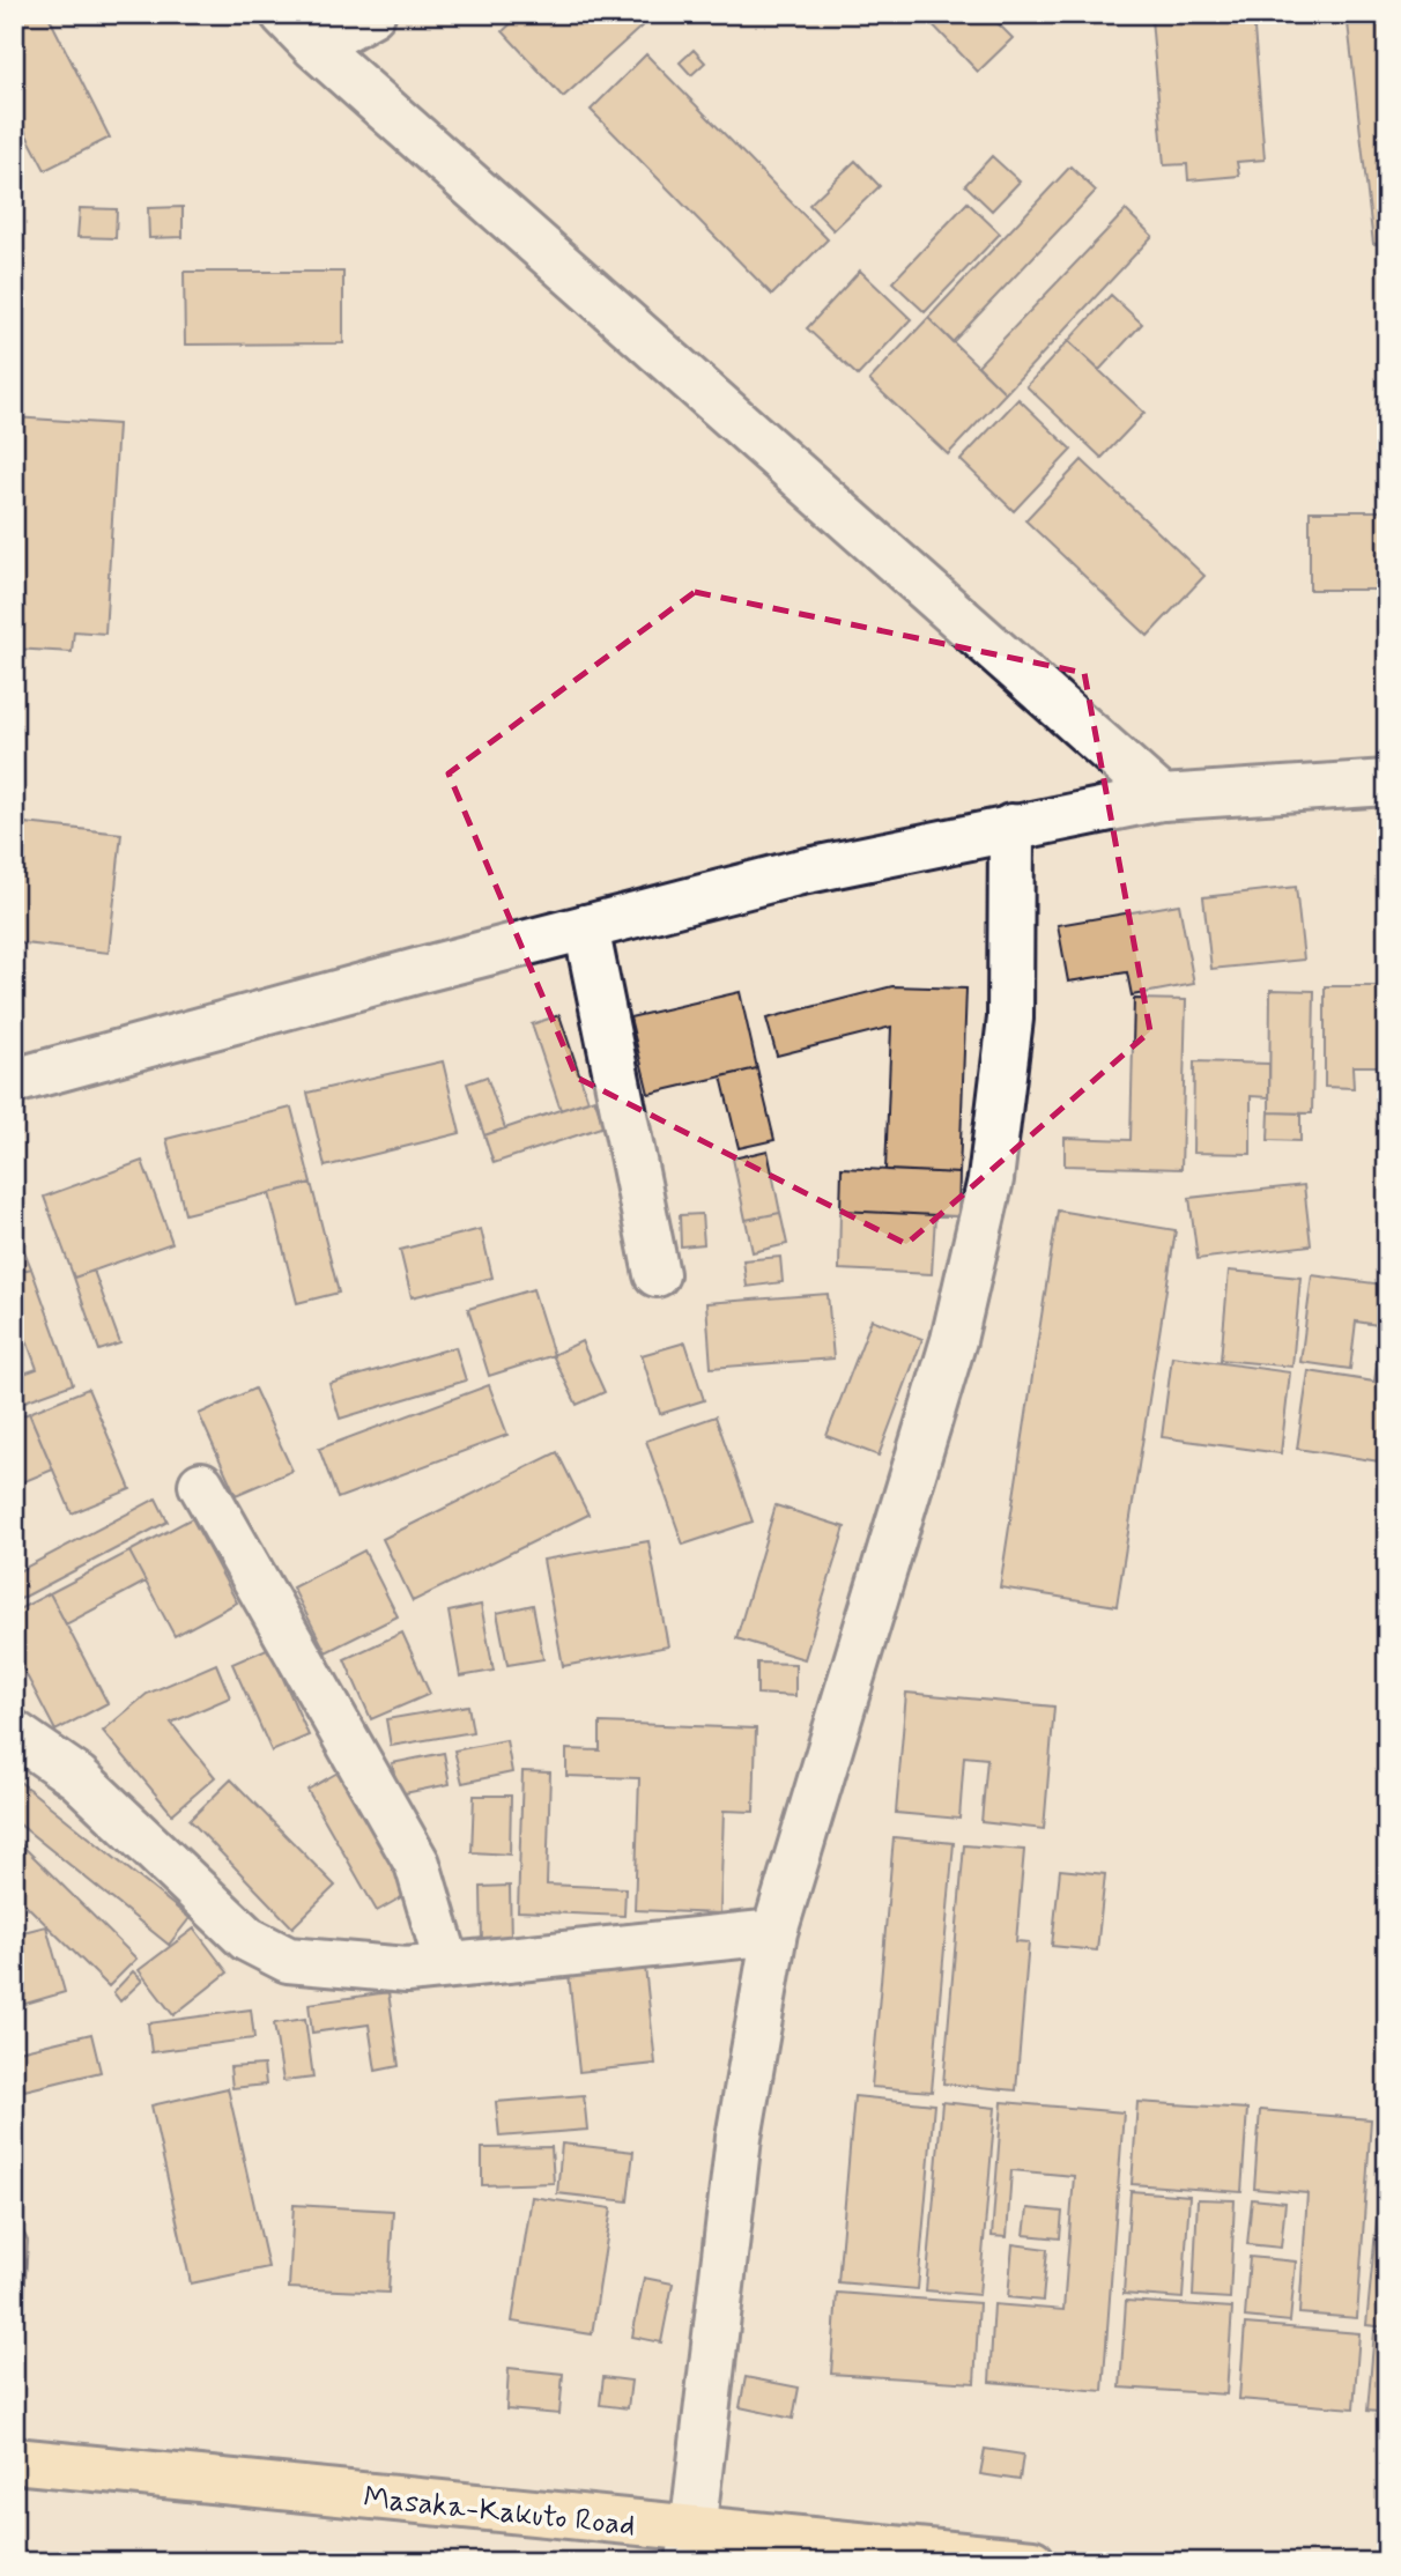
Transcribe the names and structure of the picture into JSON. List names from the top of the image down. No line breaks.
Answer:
{"streets":{"highway":["Masaka-Kakuto Road"]}}
